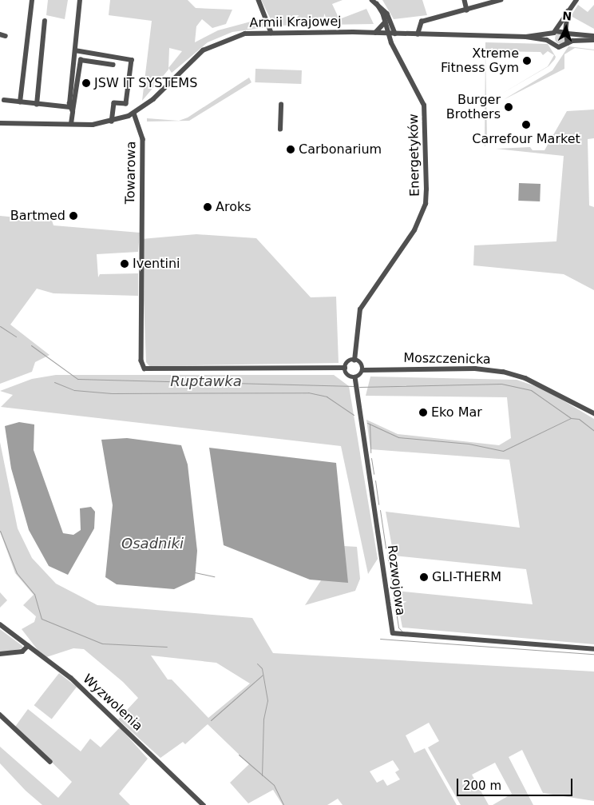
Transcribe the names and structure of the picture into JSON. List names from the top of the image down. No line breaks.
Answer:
{"streets":{"street":["Armii Krajowej","Energetyków","Towarowa","Moszczenicka","Rozwojowa","Wyzwolenia"]},"crossings":[["Armii Krajowej","Energetyków"],["Armii Krajowej","Towarowa"]],"water":["Ruptawka","Osadniki"],"places":["Xtreme Fitness Gym","JSW IT SYSTEMS","Burger Brothers","Carrefour Market","Carbonarium","Aroks","Bartmed","Iventini","Eko Mar","GLI-THERM"],"scale_bar":"200 m","north":"top"}
